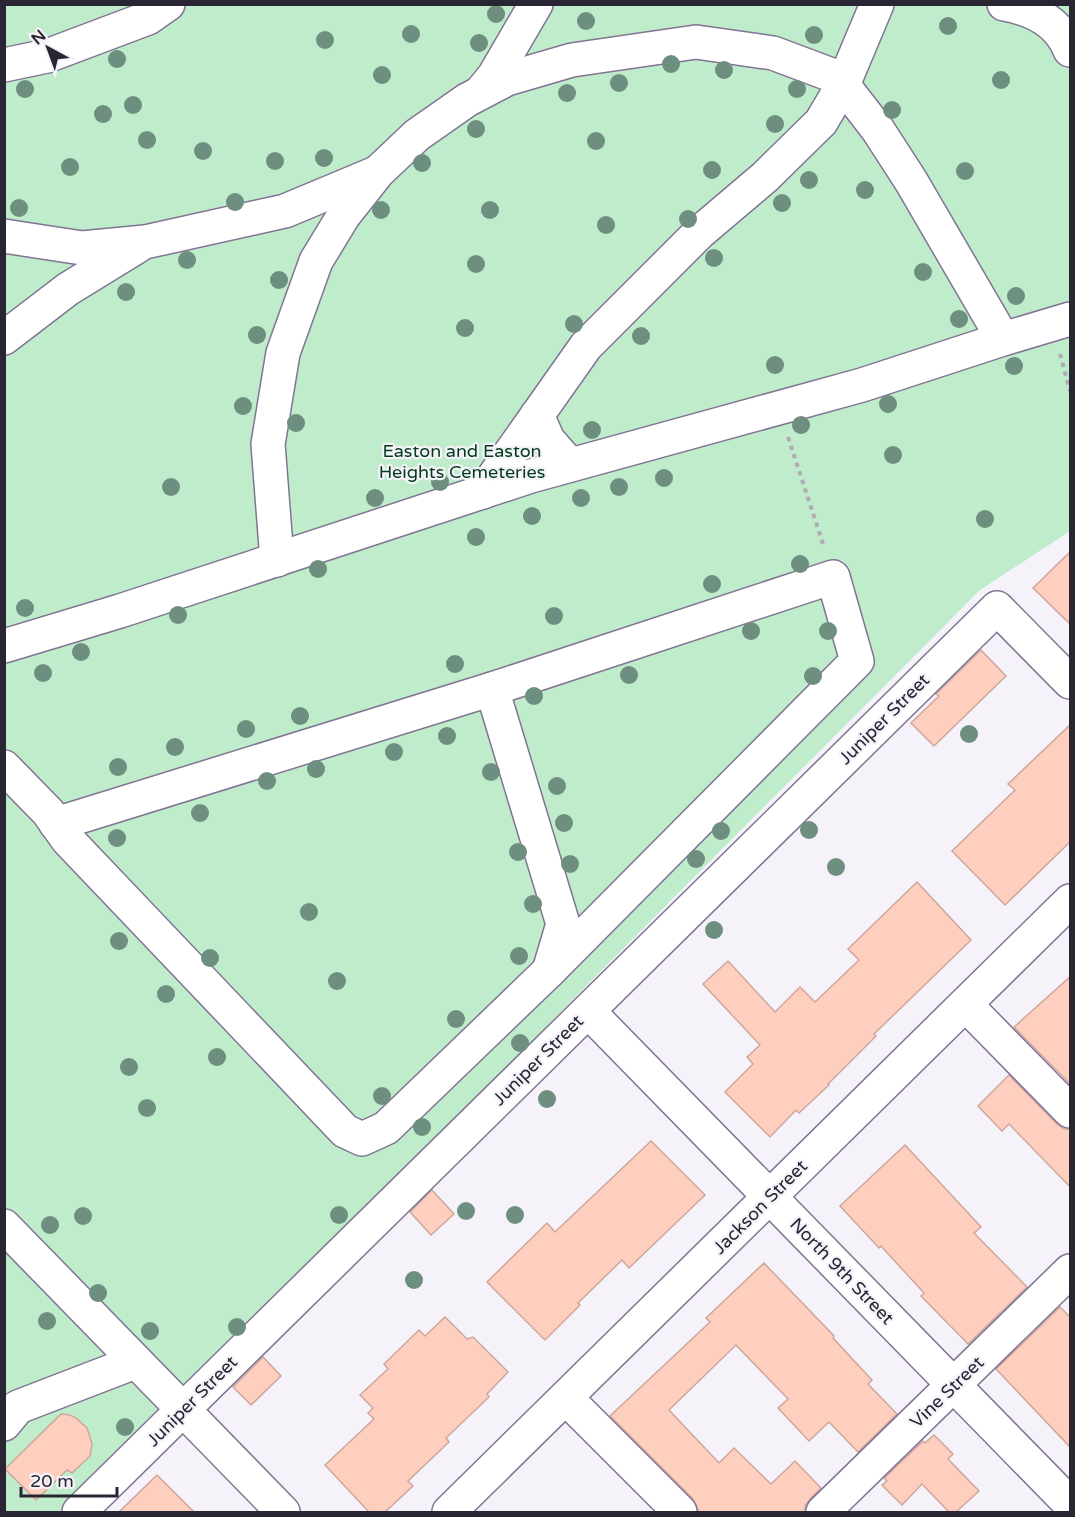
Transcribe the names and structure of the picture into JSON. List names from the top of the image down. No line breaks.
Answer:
{"streets":{"street":["Juniper Street","Jackson Street","North 9th Street","Vine Street"]},"crossings":[["Juniper Street","North 9th Street"],["Jackson Street","North 9th Street"],["North 9th Street","Vine Street"]],"parks":["Easton and Easton Heights Cemeteries"],"scale_bar":"20 m","north":"top left"}
